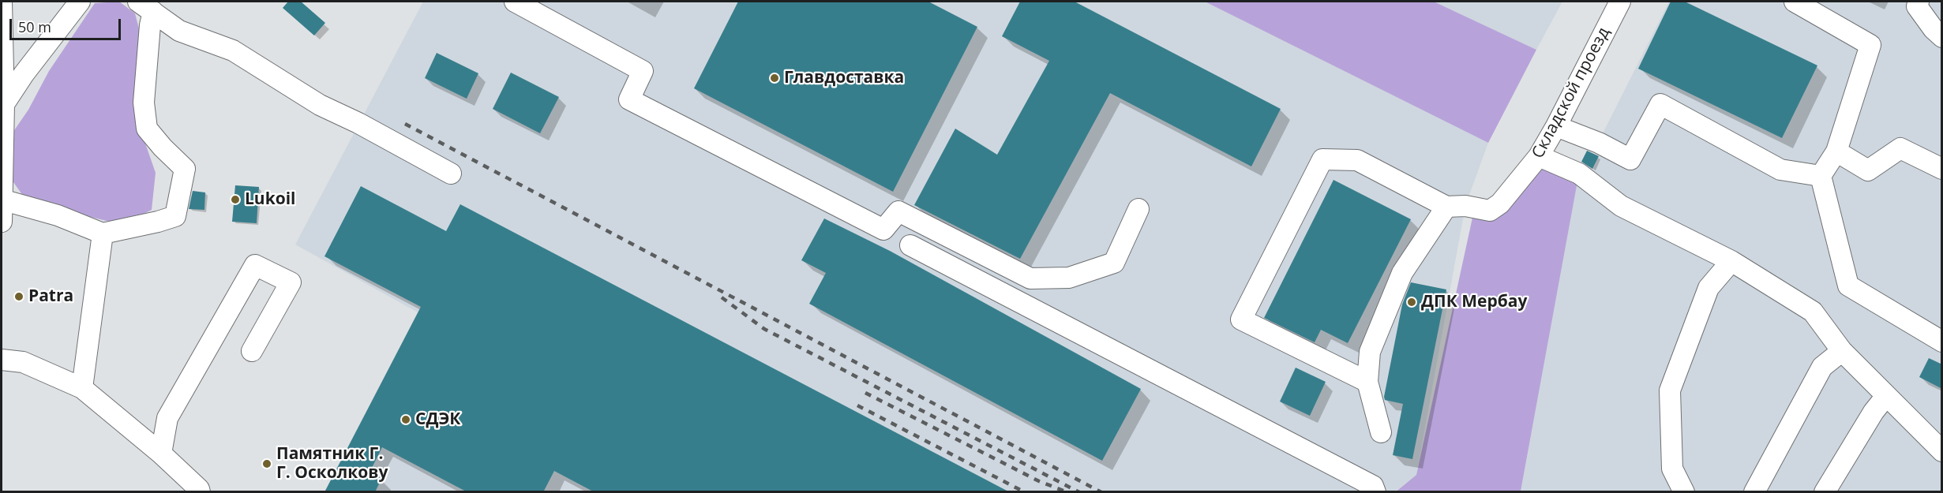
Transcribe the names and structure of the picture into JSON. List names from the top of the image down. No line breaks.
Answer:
{"streets":{"street":["Складской проезд"]},"places":["Главдоставка","Lukoil","Patra","ДПК Мербау","СДЭК","Памятник Г. Г. Осколкову"],"scale_bar":"50 m"}
